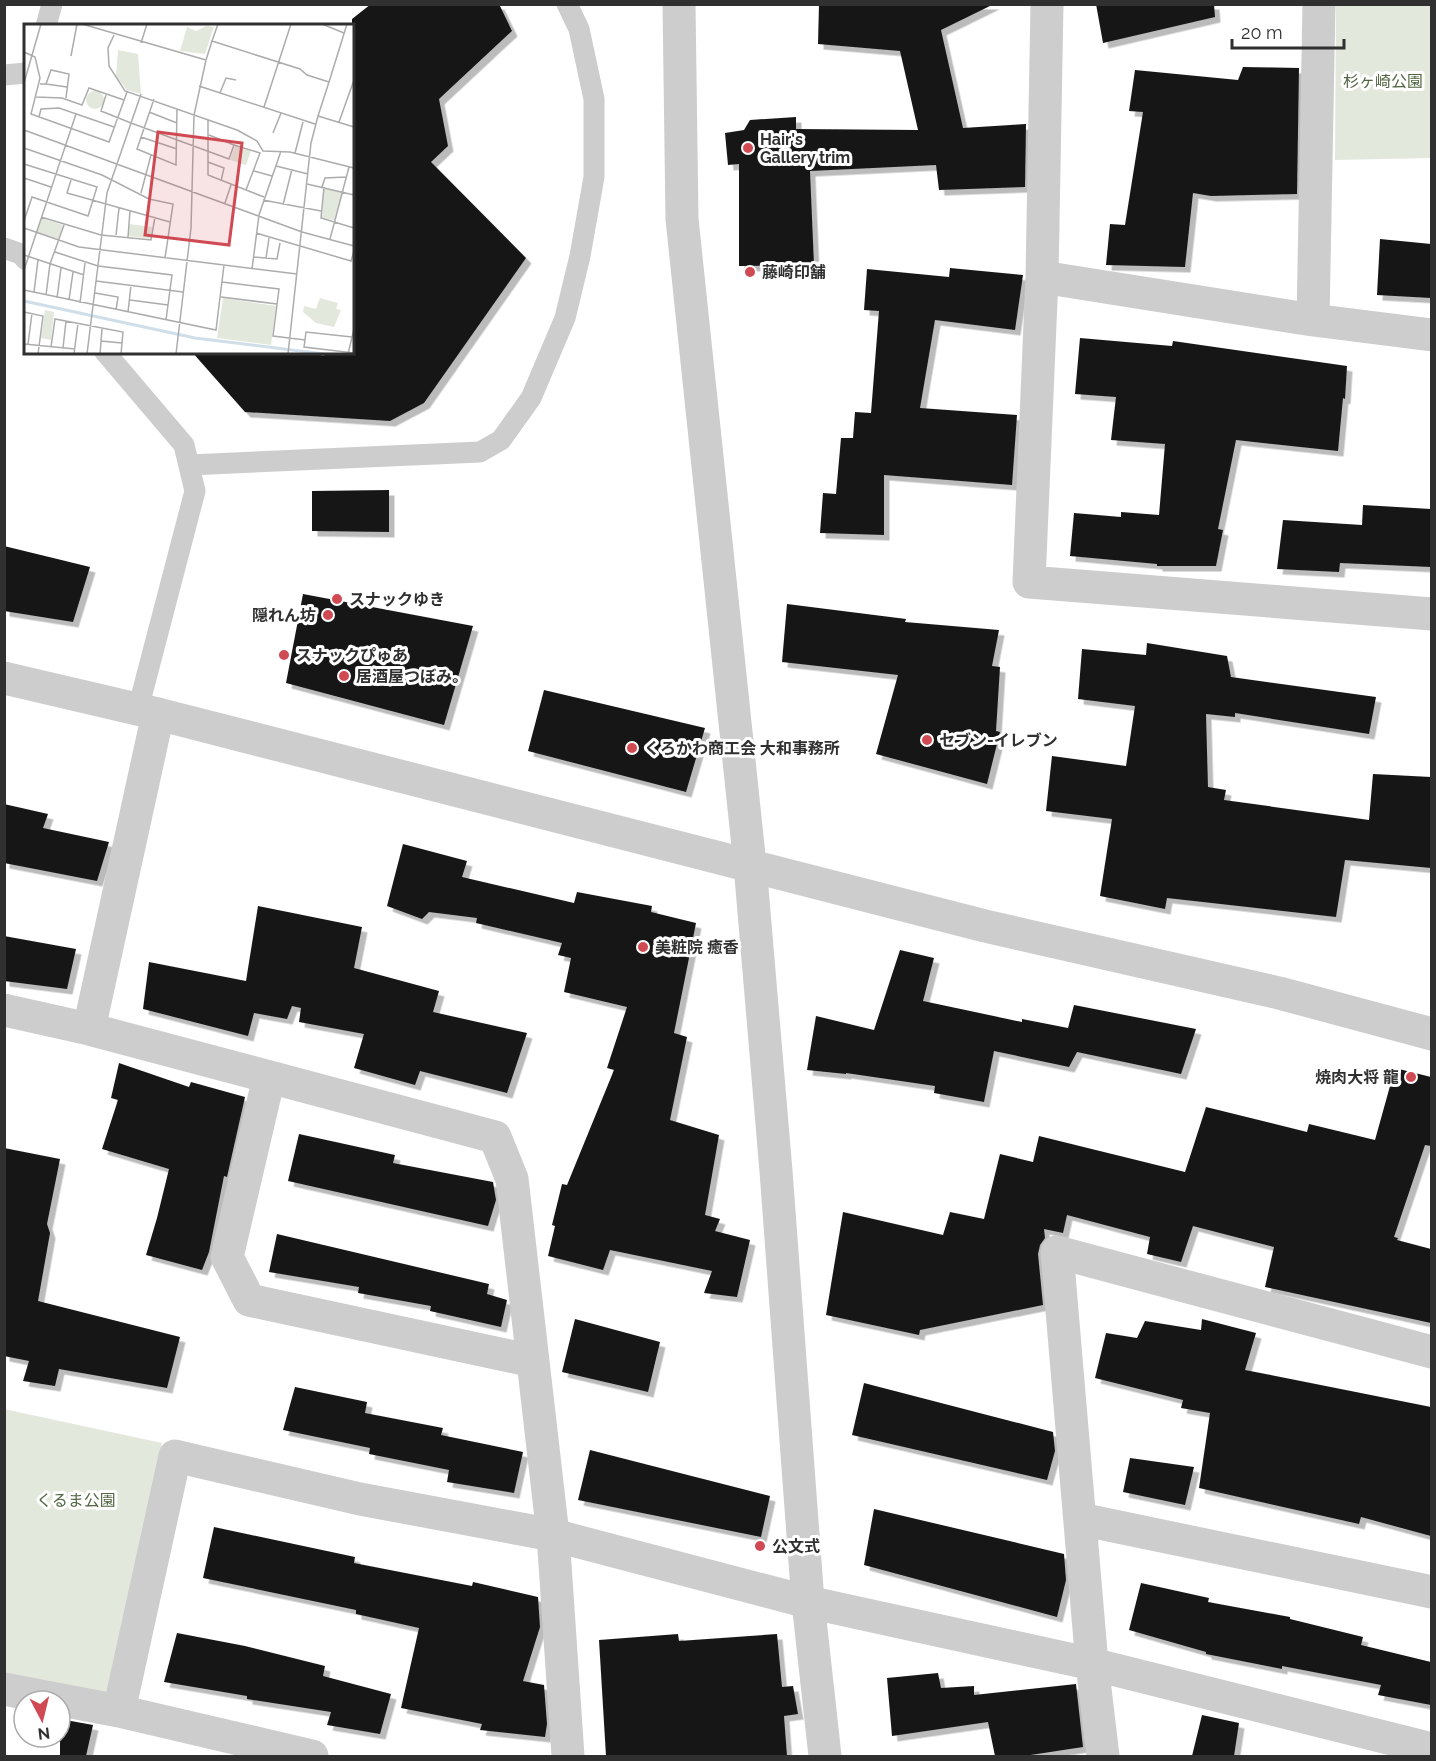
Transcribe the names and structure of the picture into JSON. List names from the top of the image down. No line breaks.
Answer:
{"parks":["杉ヶ崎公園","くるま公園"],"places":["Hair's Gallery trim","藤崎印舗","スナックゆき","隠れん坊","スナックぴゅあ","居酒屋つぼみ。","セブン-イレブン","くろかわ商工会 大和事務所","美粧院 癒香","焼肉大将 龍","公文式"],"scale_bar":"20 m","north":"bottom"}
